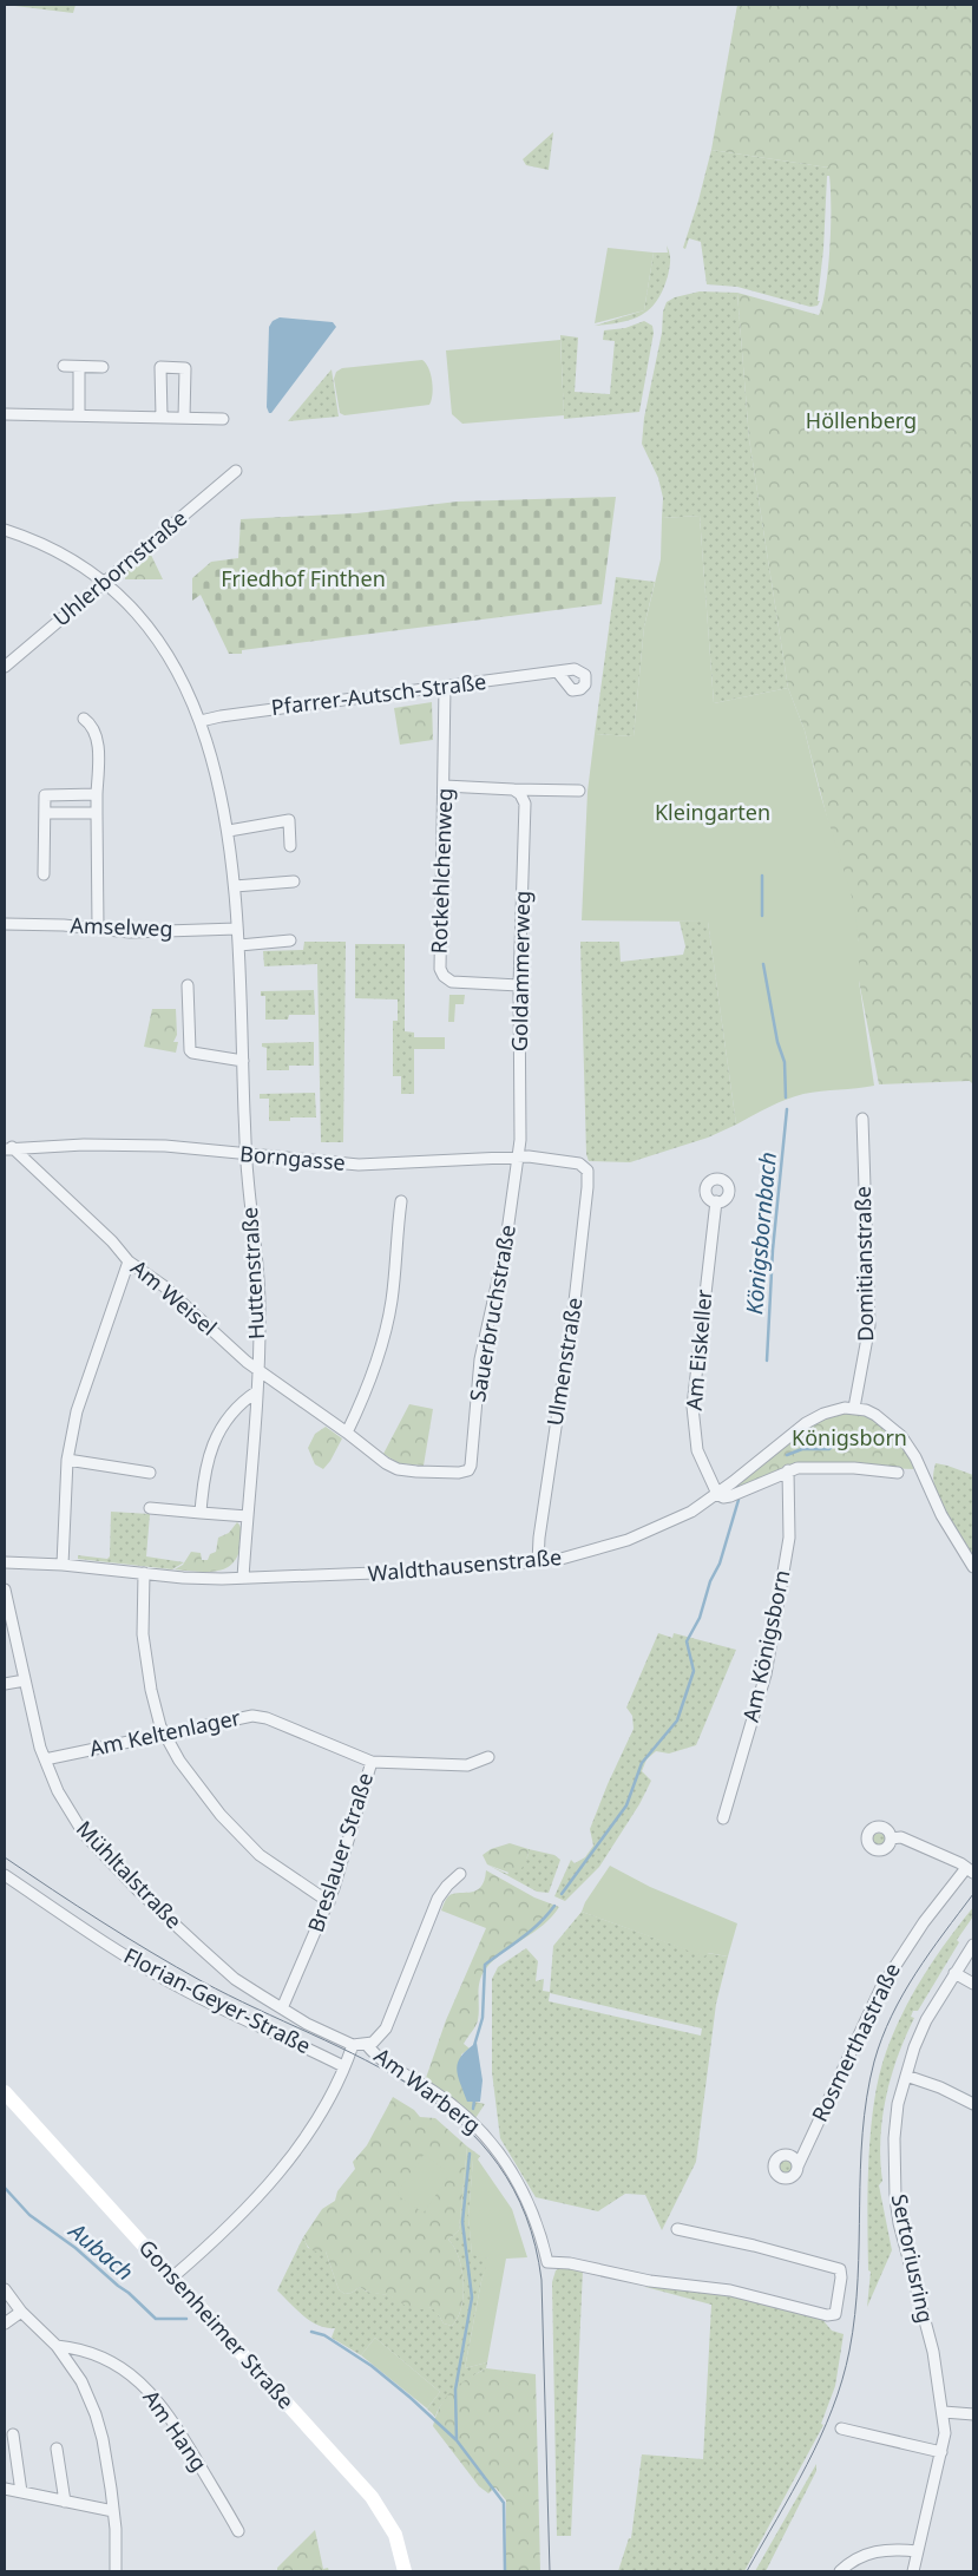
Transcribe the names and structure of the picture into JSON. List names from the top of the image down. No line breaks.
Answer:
{"streets":{"main road":["Gonsenheimer Straße"],"street":["Uhlerbornstraße","Pfarrer-Autsch-Straße","Rotkehlchenweg","Amselweg","Goldammerweg","Borngasse","Domitianstraße","Huttenstraße","Am Weisel","Sauerbruchstraße","Am Eiskeller","Ulmenstraße","Waldthausenstraße","Am Königsborn","Am Keltenlager","Breslauer Straße","Mühltalstraße","Florian-Geyer-Straße","Rosmerthastraße","Am Warberg","Sertoriusring","Am Hang"]},"crossings":[["Uhlerbornstraße","Huttenstraße"],["Pfarrer-Autsch-Straße","Rotkehlchenweg"],["Pfarrer-Autsch-Straße","Huttenstraße"],["Rotkehlchenweg","Goldammerweg"],["Amselweg","Huttenstraße"],["Goldammerweg","Borngasse"],["Goldammerweg","Sauerbruchstraße"],["Borngasse","Huttenstraße"],["Borngasse","Am Weisel"],["Borngasse","Sauerbruchstraße"],["Borngasse","Ulmenstraße"],["Domitianstraße","Waldthausenstraße"],["Huttenstraße","Am Weisel"],["Huttenstraße","Waldthausenstraße"],["Am Weisel","Sauerbruchstraße"],["Am Eiskeller","Waldthausenstraße"],["Ulmenstraße","Waldthausenstraße"],["Am Keltenlager","Breslauer Straße"],["Am Keltenlager","Mühltalstraße"],["Breslauer Straße","Mühltalstraße"]],"water":["Königsbornbach","Aubach"],"parks":["Höllenberg","Friedhof Finthen","Kleingarten","Königsborn"]}
